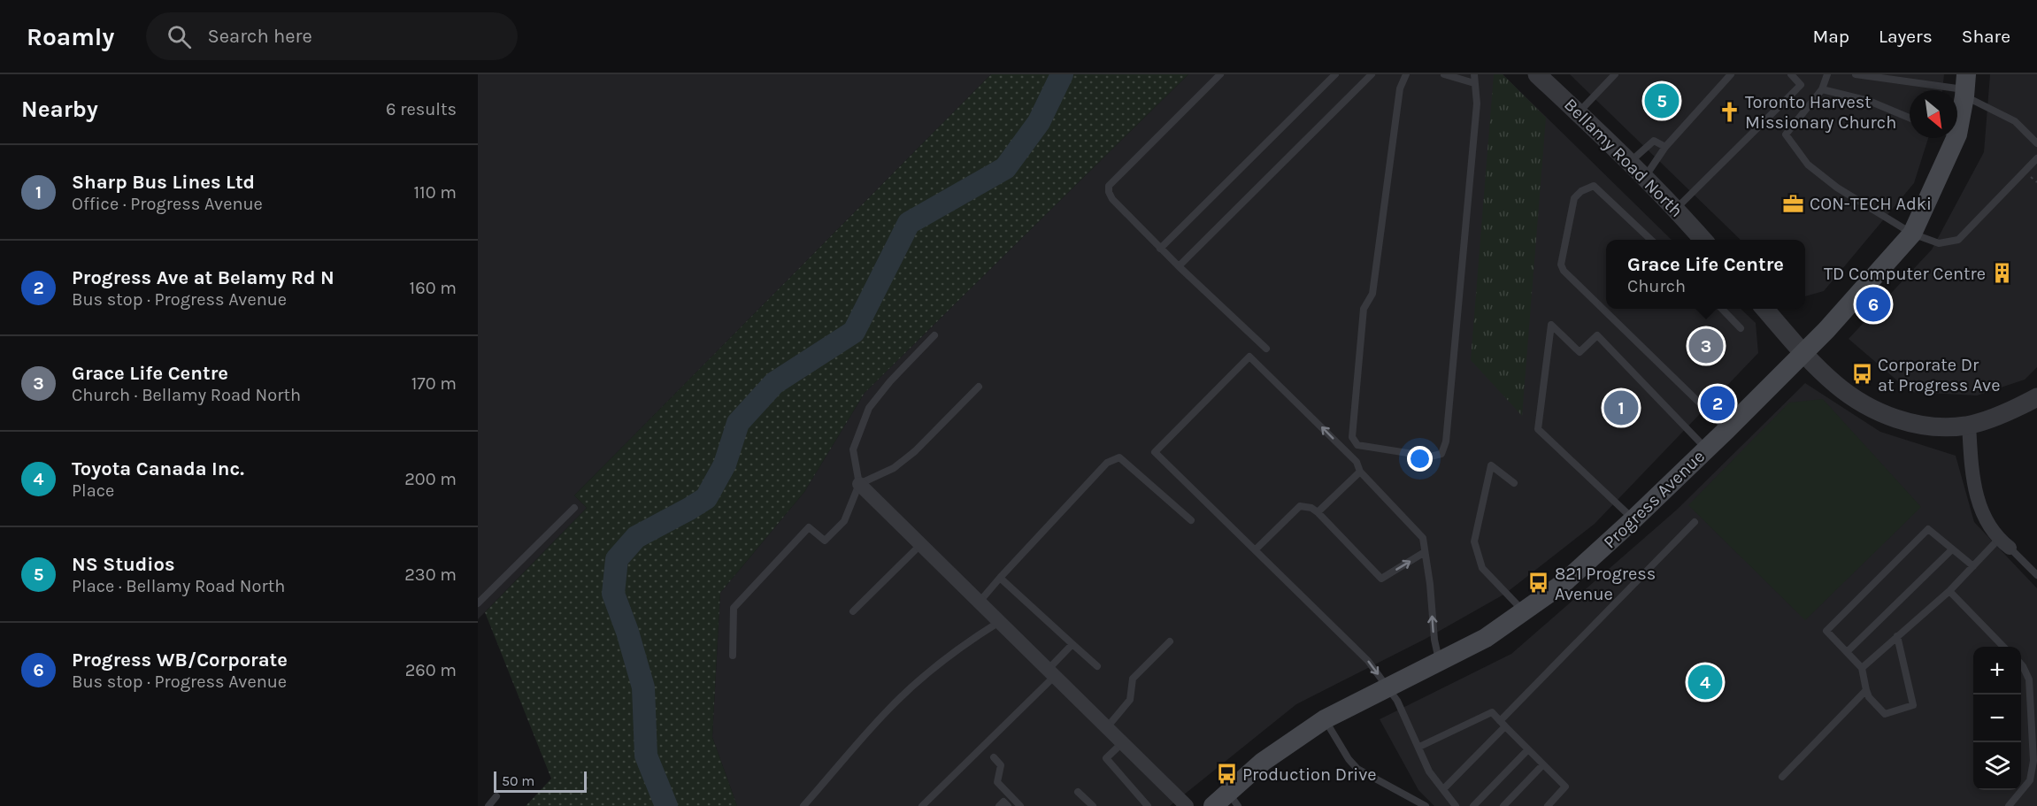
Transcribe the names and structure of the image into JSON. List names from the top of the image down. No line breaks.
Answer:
{"streets":{"main road":["Progress Avenue"],"street":["Bellamy Road North"]},"places":{"church":["Toronto Harvest Missionary Church"],"office":["CON-TECH Adki"],"building":["TD Computer Centre"],"bus stop":["Corporate Dr at Progress Ave","821 Progress Avenue","Production Drive"]},"scale_bar":"50 m","north":"bottom right","page":{"header":"Roamly","search":"Search here","nav":["Map","Layers","Share"],"heading":["Nearby","6 results"],"pins":["5","6","3","2","1","4"],"list":[{"mark":"1","name":"Sharp Bus Lines Ltd","note":"Office · Progress Avenue","value":"110 m"},{"mark":"2","name":"Progress Ave at Belamy Rd N","note":"Bus stop · Progress Avenue","value":"160 m"},{"mark":"3","name":"Grace Life Centre","note":"Church · Bellamy Road North","value":"170 m"},{"mark":"4","name":"Toyota Canada Inc.","note":"Place","value":"200 m"},{"mark":"5","name":"NS Studios","note":"Place · Bellamy Road North","value":"230 m"},{"mark":"6","name":"Progress WB/Corporate","note":"Bus stop · Progress Avenue","value":"260 m"}],"popup":["Grace Life Centre","Church"],"map_buttons":["+","−"],"scale":"50 m"}}
